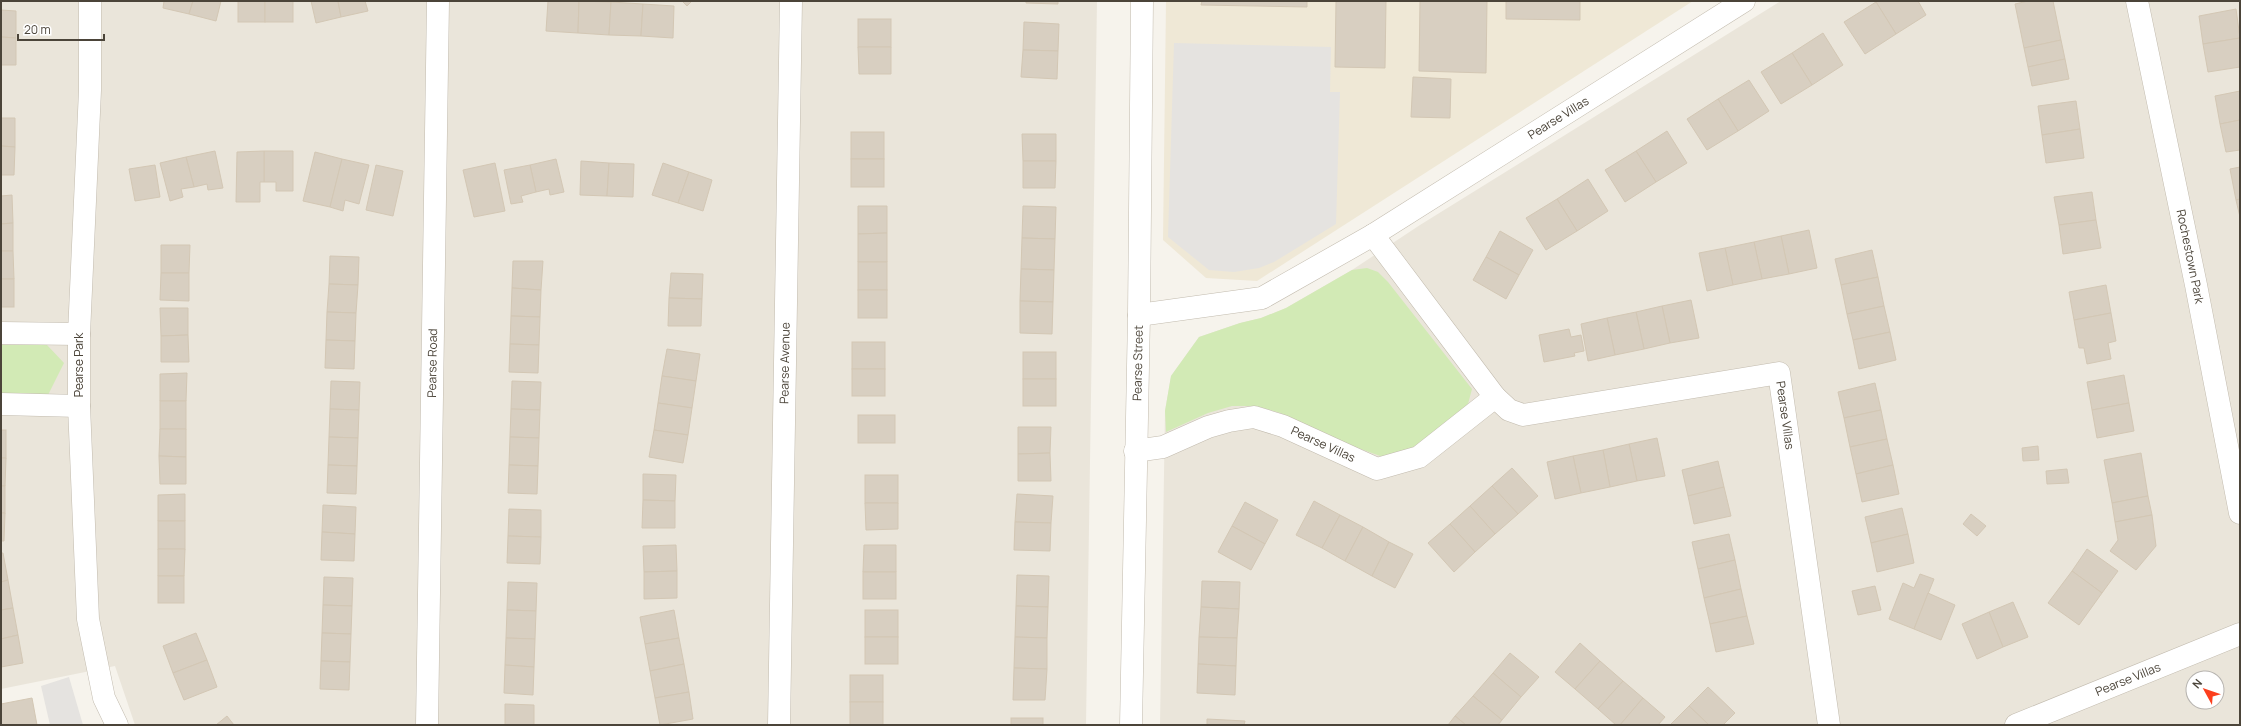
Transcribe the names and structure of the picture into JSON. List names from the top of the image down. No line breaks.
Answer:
{"streets":{"street":["Pearse Villas","Rochestown Park","Pearse Road","Pearse Avenue","Pearse Street","Pearse Park"]},"crossings":[["Pearse Villas","Pearse Street"]],"scale_bar":"20 m","north":"top left"}
